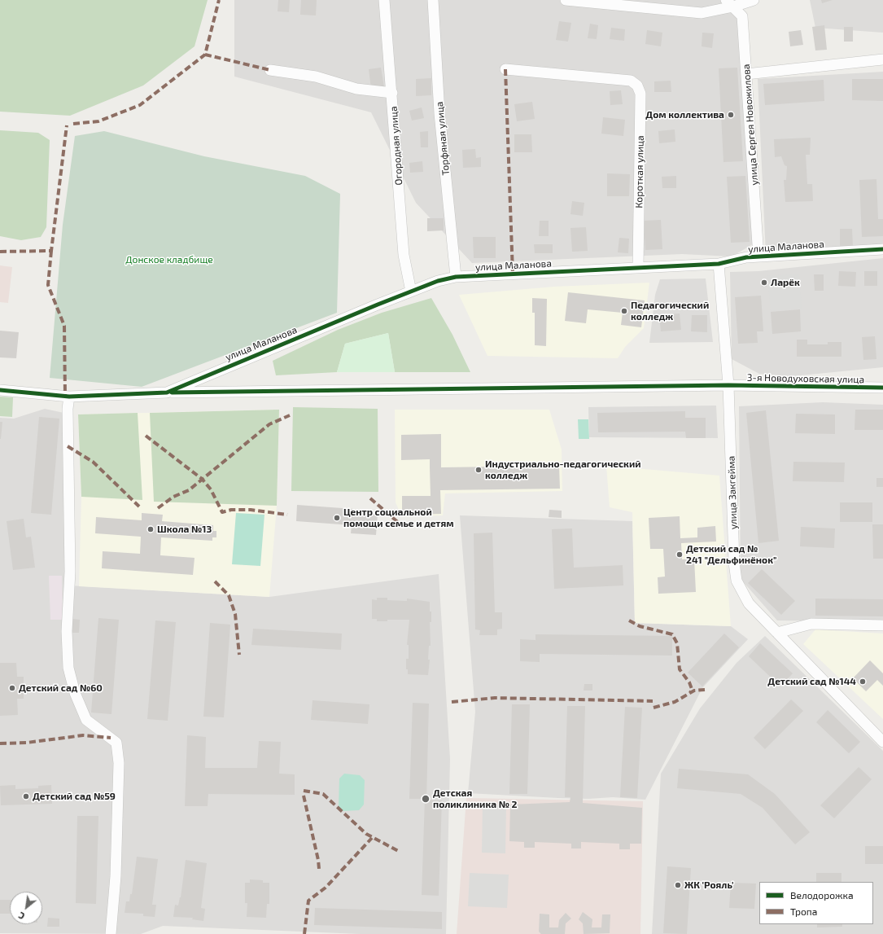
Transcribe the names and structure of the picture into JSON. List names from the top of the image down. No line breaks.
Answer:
{"streets":{"street":["улица Сергея Новожилова","Торфяная улица","Огородная улица","Короткая улица","улица Маланова","3-я Новодуховская улица","улица Закгейма"]},"crossings":[["улица Сергея Новожилова","улица Маланова"],["Торфяная улица","улица Маланова"],["Огородная улица","улица Маланова"],["Короткая улица","улица Маланова"],["улица Маланова","3-я Новодуховская улица"],["улица Маланова","улица Закгейма"],["3-я Новодуховская улица","улица Закгейма"]],"parks":["Донское кладбище"],"places":["Дом коллектива","Ларёк","Педагогический колледж","Индустриально-педагогический колледж","Центр социальной помощи семье и детям","Школа №13","Детский сад № 241 \"Дельфинёнок\"","Детский сад №144","Детский сад №60","Детский сад №59","Детская поликлиника № 2","ЖК 'Рояль'"],"legend":["Велодорожка","Тропа"],"north":"bottom left"}
